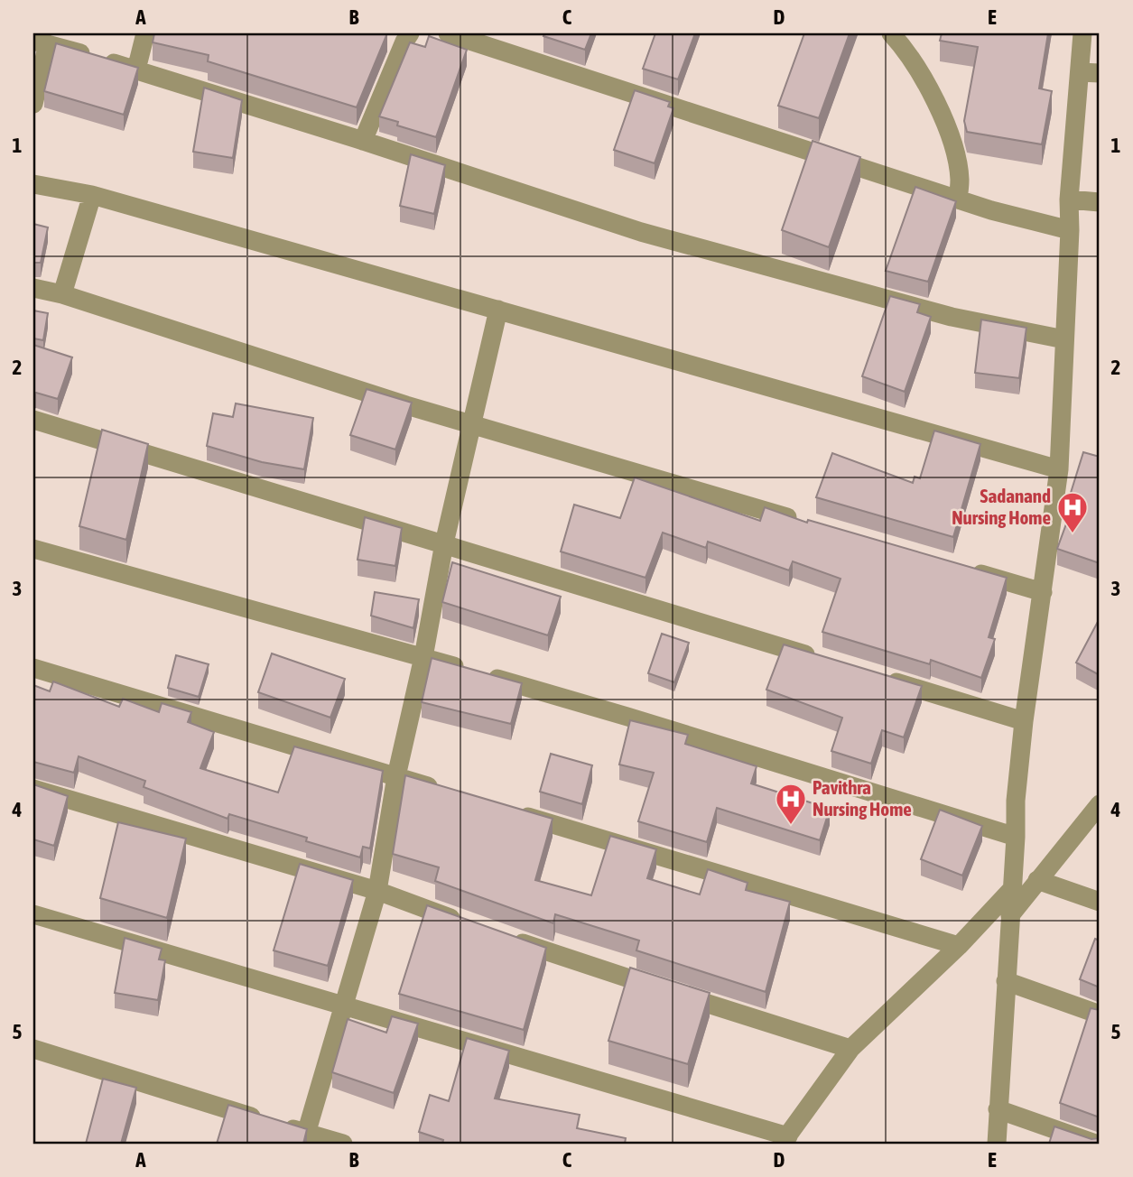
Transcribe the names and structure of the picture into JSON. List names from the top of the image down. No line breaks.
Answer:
{"places":{"hospital":["Sadanand Nursing Home","Pavithra Nursing Home"]},"grid":{"columns":["A","B","C","D","E"],"rows":["1","2","3","4","5"]}}
